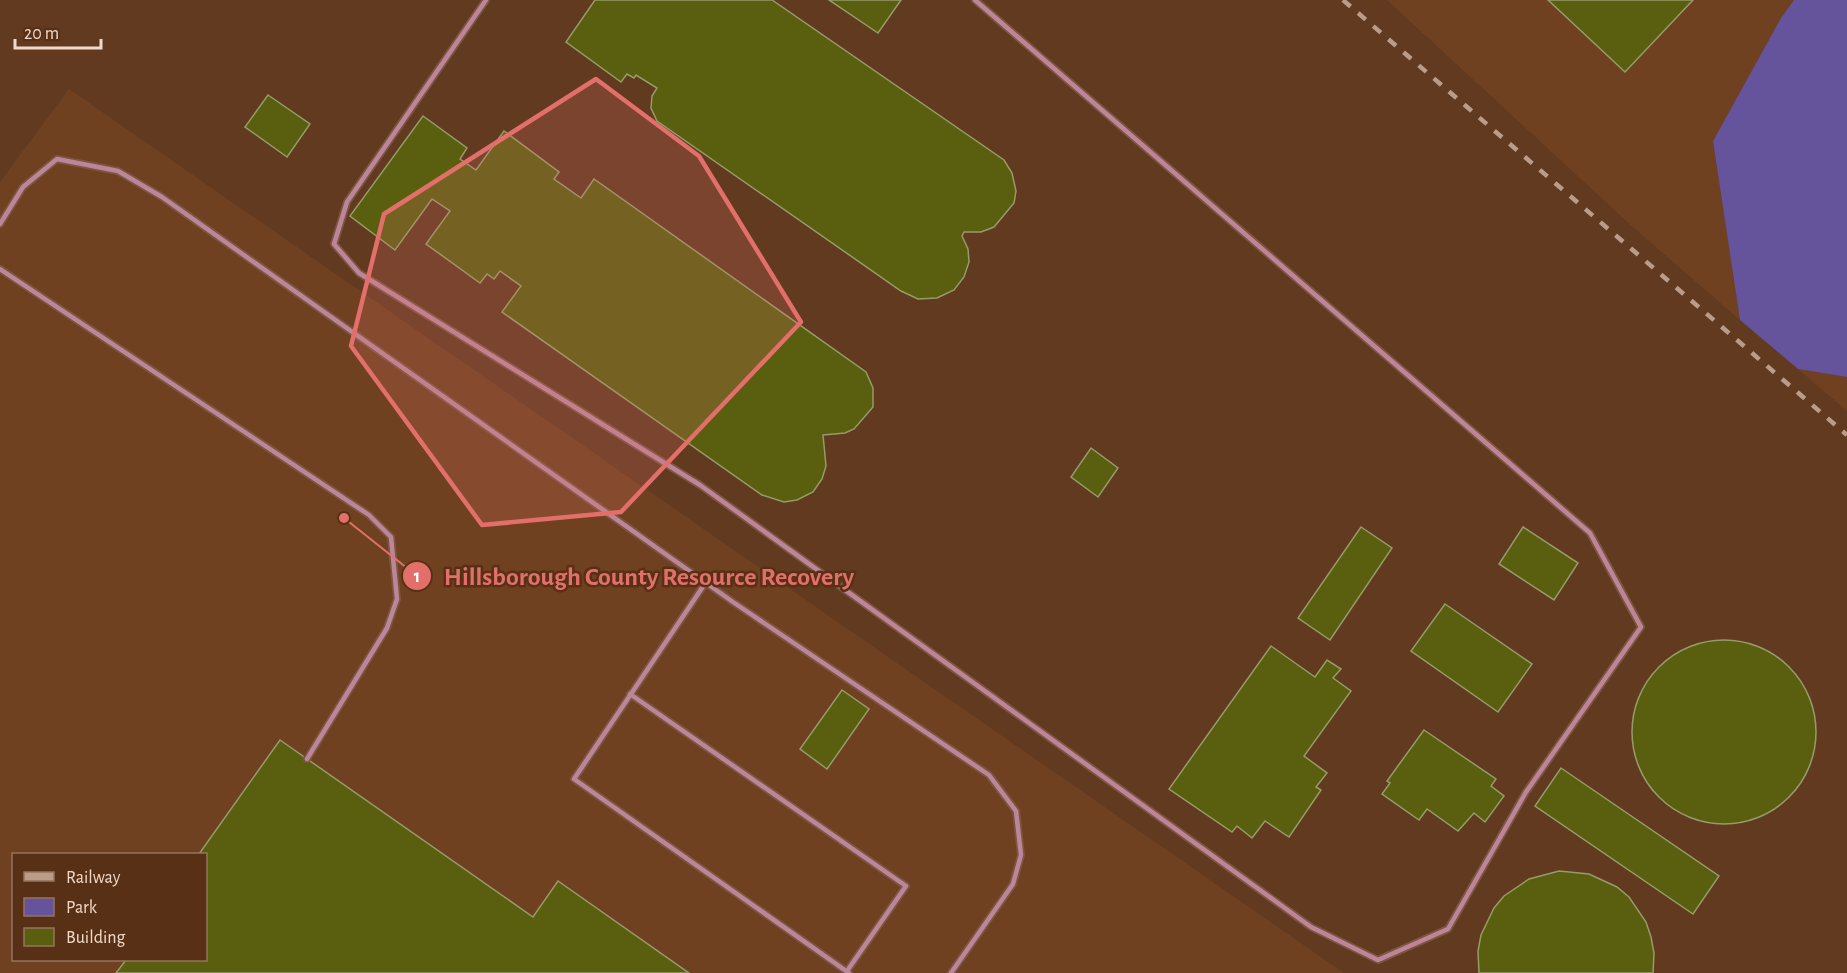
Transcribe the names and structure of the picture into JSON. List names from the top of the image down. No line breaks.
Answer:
{"places":["Hillsborough County Resource Recovery"],"legend":["Railway","Park","Building"],"scale_bar":"20 m"}
